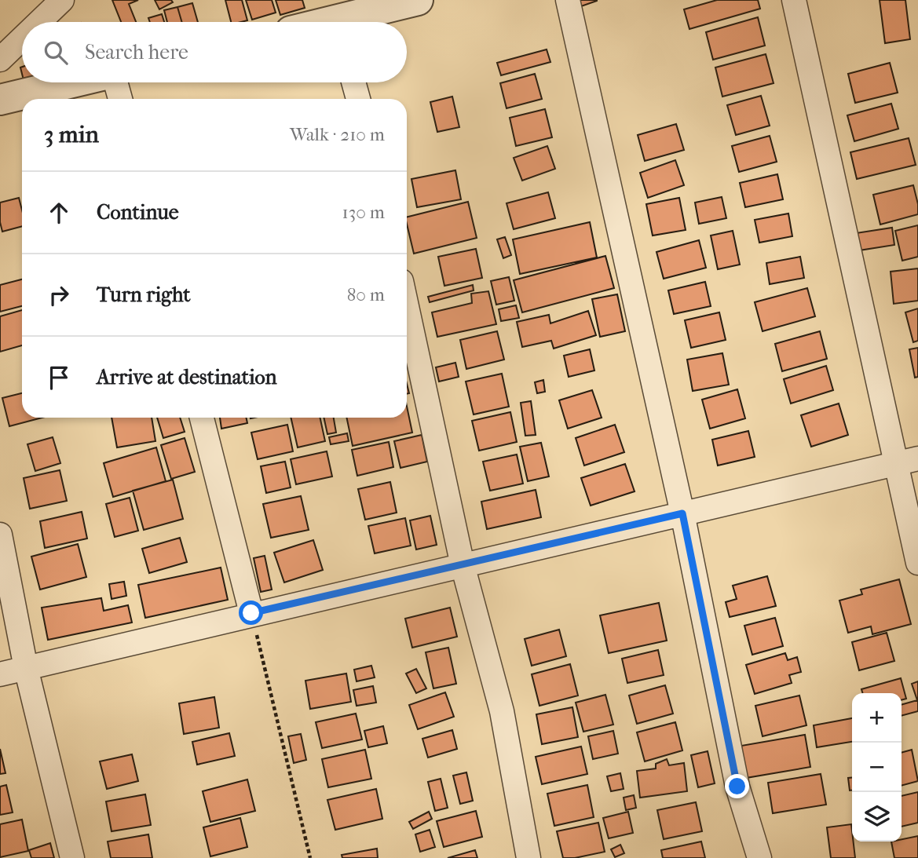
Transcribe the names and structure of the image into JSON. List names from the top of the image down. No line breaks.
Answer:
{"page":{"search":"Search here","heading":["3 min","Walk · 210 m"],"list":[["Continue","130 m"],["Turn right","80 m"],"Arrive at destination"],"map_buttons":["+","−"]}}
